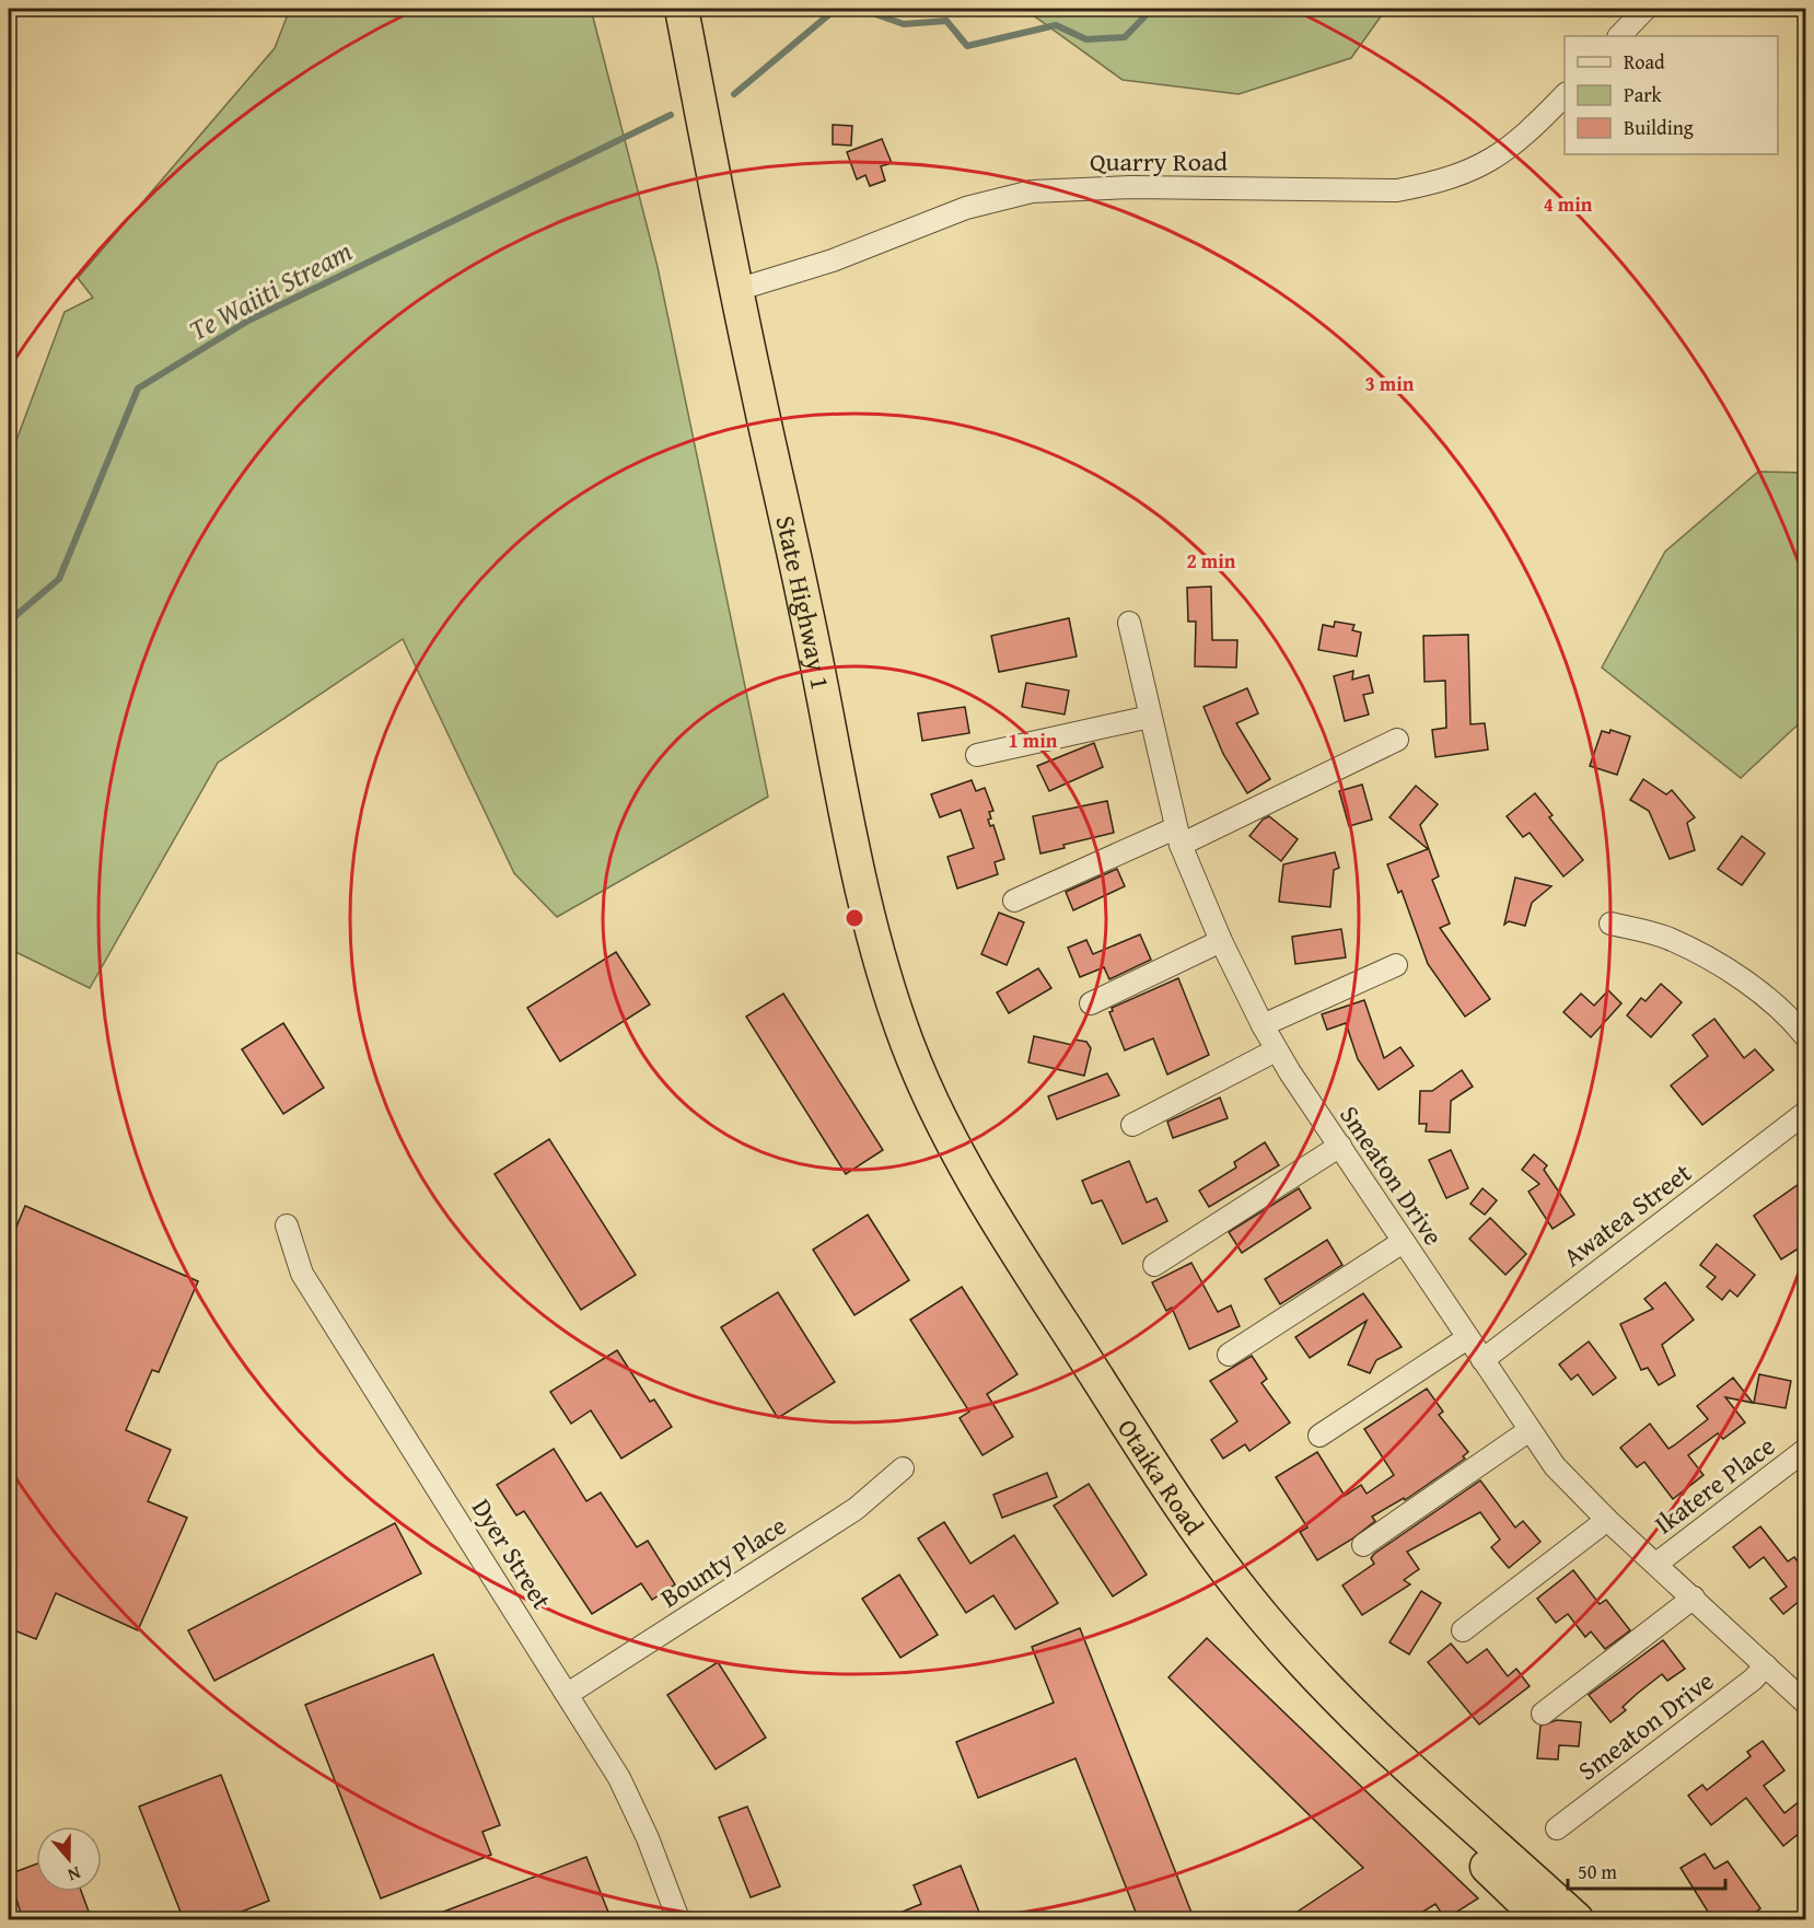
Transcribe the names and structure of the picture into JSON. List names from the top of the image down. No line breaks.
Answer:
{"streets":{"highway":["State Highway 1","Otaika Road"],"street":["Quarry Road","Smeaton Drive","Awatea Street","Ikatere Place","Dyer Street","Bounty Place"]},"crossings":[["Quarry Road","State Highway 1"],["State Highway 1","Otaika Road"],["Smeaton Drive","Awatea Street"],["Smeaton Drive","Ikatere Place"],["Dyer Street","Bounty Place"]],"water":["Te Waiiti Stream"],"legend":["Road","Park","Building"],"scale_bar":"50 m","north":"bottom","rings":["4 min","3 min","2 min","1 min"]}
